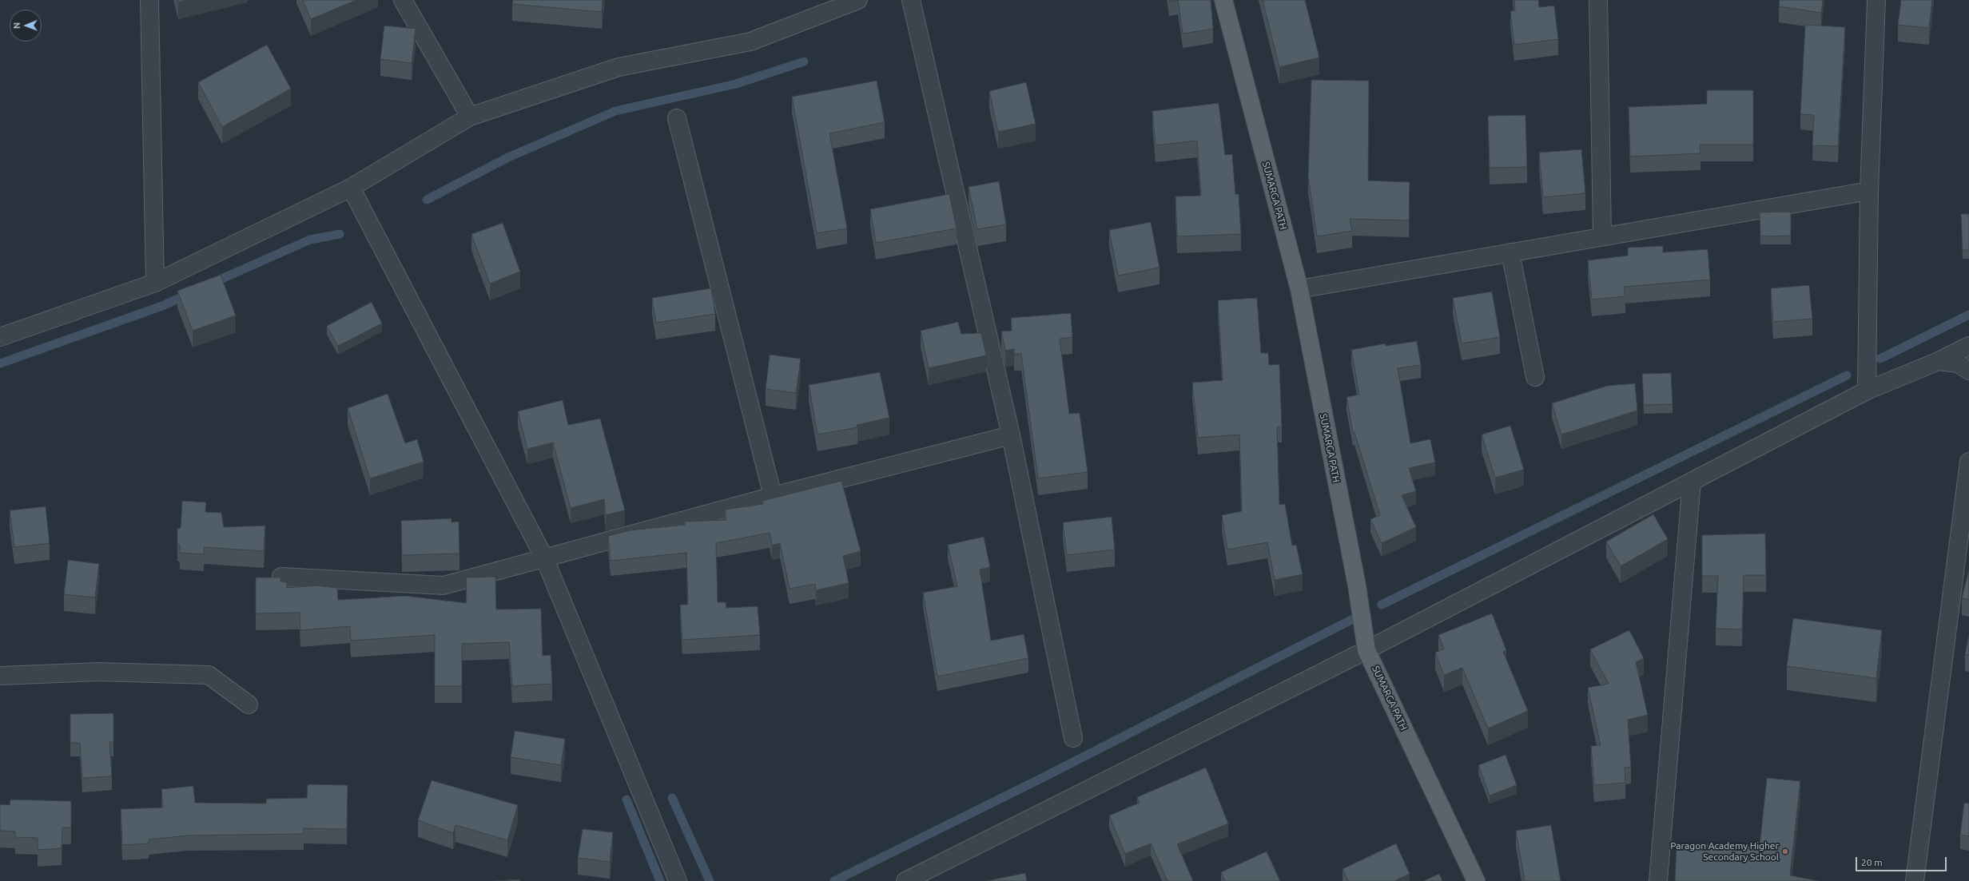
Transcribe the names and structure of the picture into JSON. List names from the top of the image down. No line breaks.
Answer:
{"streets":{"main road":["SUMARGA PATH"]},"places":["Paragon Academy Higher Secondary School"],"scale_bar":"20 m","north":"left"}
